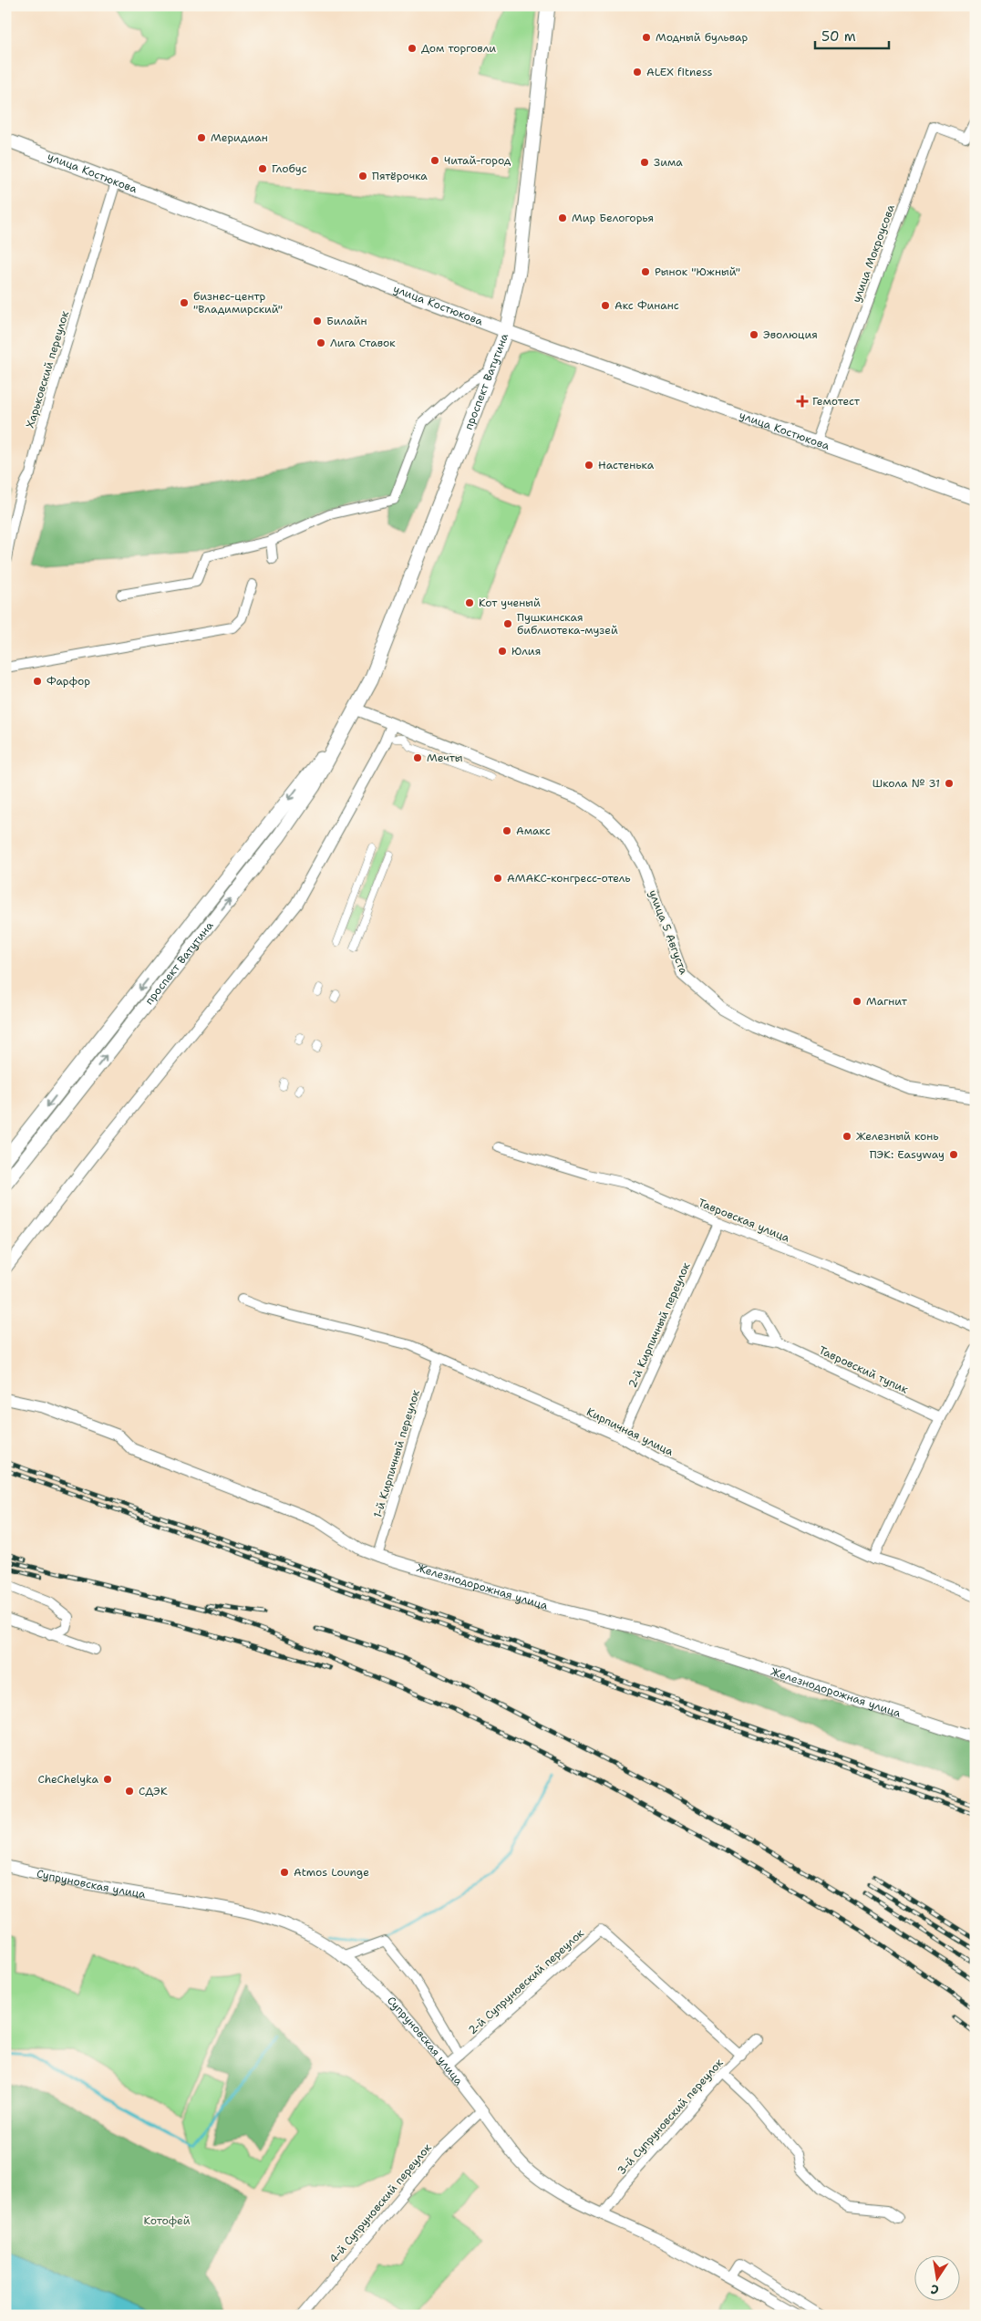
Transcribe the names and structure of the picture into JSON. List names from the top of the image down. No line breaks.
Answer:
{"streets":{"main road":["улица Костюкова","проспект Ватутина"],"street":["улица Мокроусова","Харьковский переулок","улица 5 Августа","Тавровская улица","2-й Кирпичный переулок","Тавровский тупик","Кирпичная улица","1-й Кирпичный переулок","Железнодорожная улица","Супруновская улица","2-й Супруновский переулок","3-й Супруновский переулок","4-й Супруновский переулок"]},"crossings":[["улица Костюкова","улица Мокроусова"],["улица Костюкова","Харьковский переулок"],["улица Костюкова","проспект Ватутина"],["проспект Ватутина","улица 5 Августа"],["Тавровская улица","2-й Кирпичный переулок"],["2-й Кирпичный переулок","Кирпичная улица"],["Кирпичная улица","1-й Кирпичный переулок"],["1-й Кирпичный переулок","Железнодорожная улица"],["Супруновская улица","2-й Супруновский переулок"],["Супруновская улица","3-й Супруновский переулок"],["Супруновская улица","4-й Супруновский переулок"],["2-й Супруновский переулок","3-й Супруновский переулок"]],"parks":["Котофей"],"places":{"other":["Модный бульвар","Дом торговли","ALEX fitness","Меридиан","Читай-город","Зима","Глобус","Пятёрочка","Мир Белогорья","Рынок \"Южный\"","бизнес-центр \"Владимирский\"","Акс Финанс","Билайн","Эволюция","Лига Ставок","Настенька","Кот ученый","Пушкинская библиотека-музей","Юлия","Фарфор","Мечты","Школа № 31","Амакс","АМАКС-конгресс-отель","Магнит","Железный конь","ПЭК: Easyway","CheChelyka","СДЭК","Atmos Lounge"],"health":["Гемотест"]},"scale_bar":"50 m","north":"bottom"}
